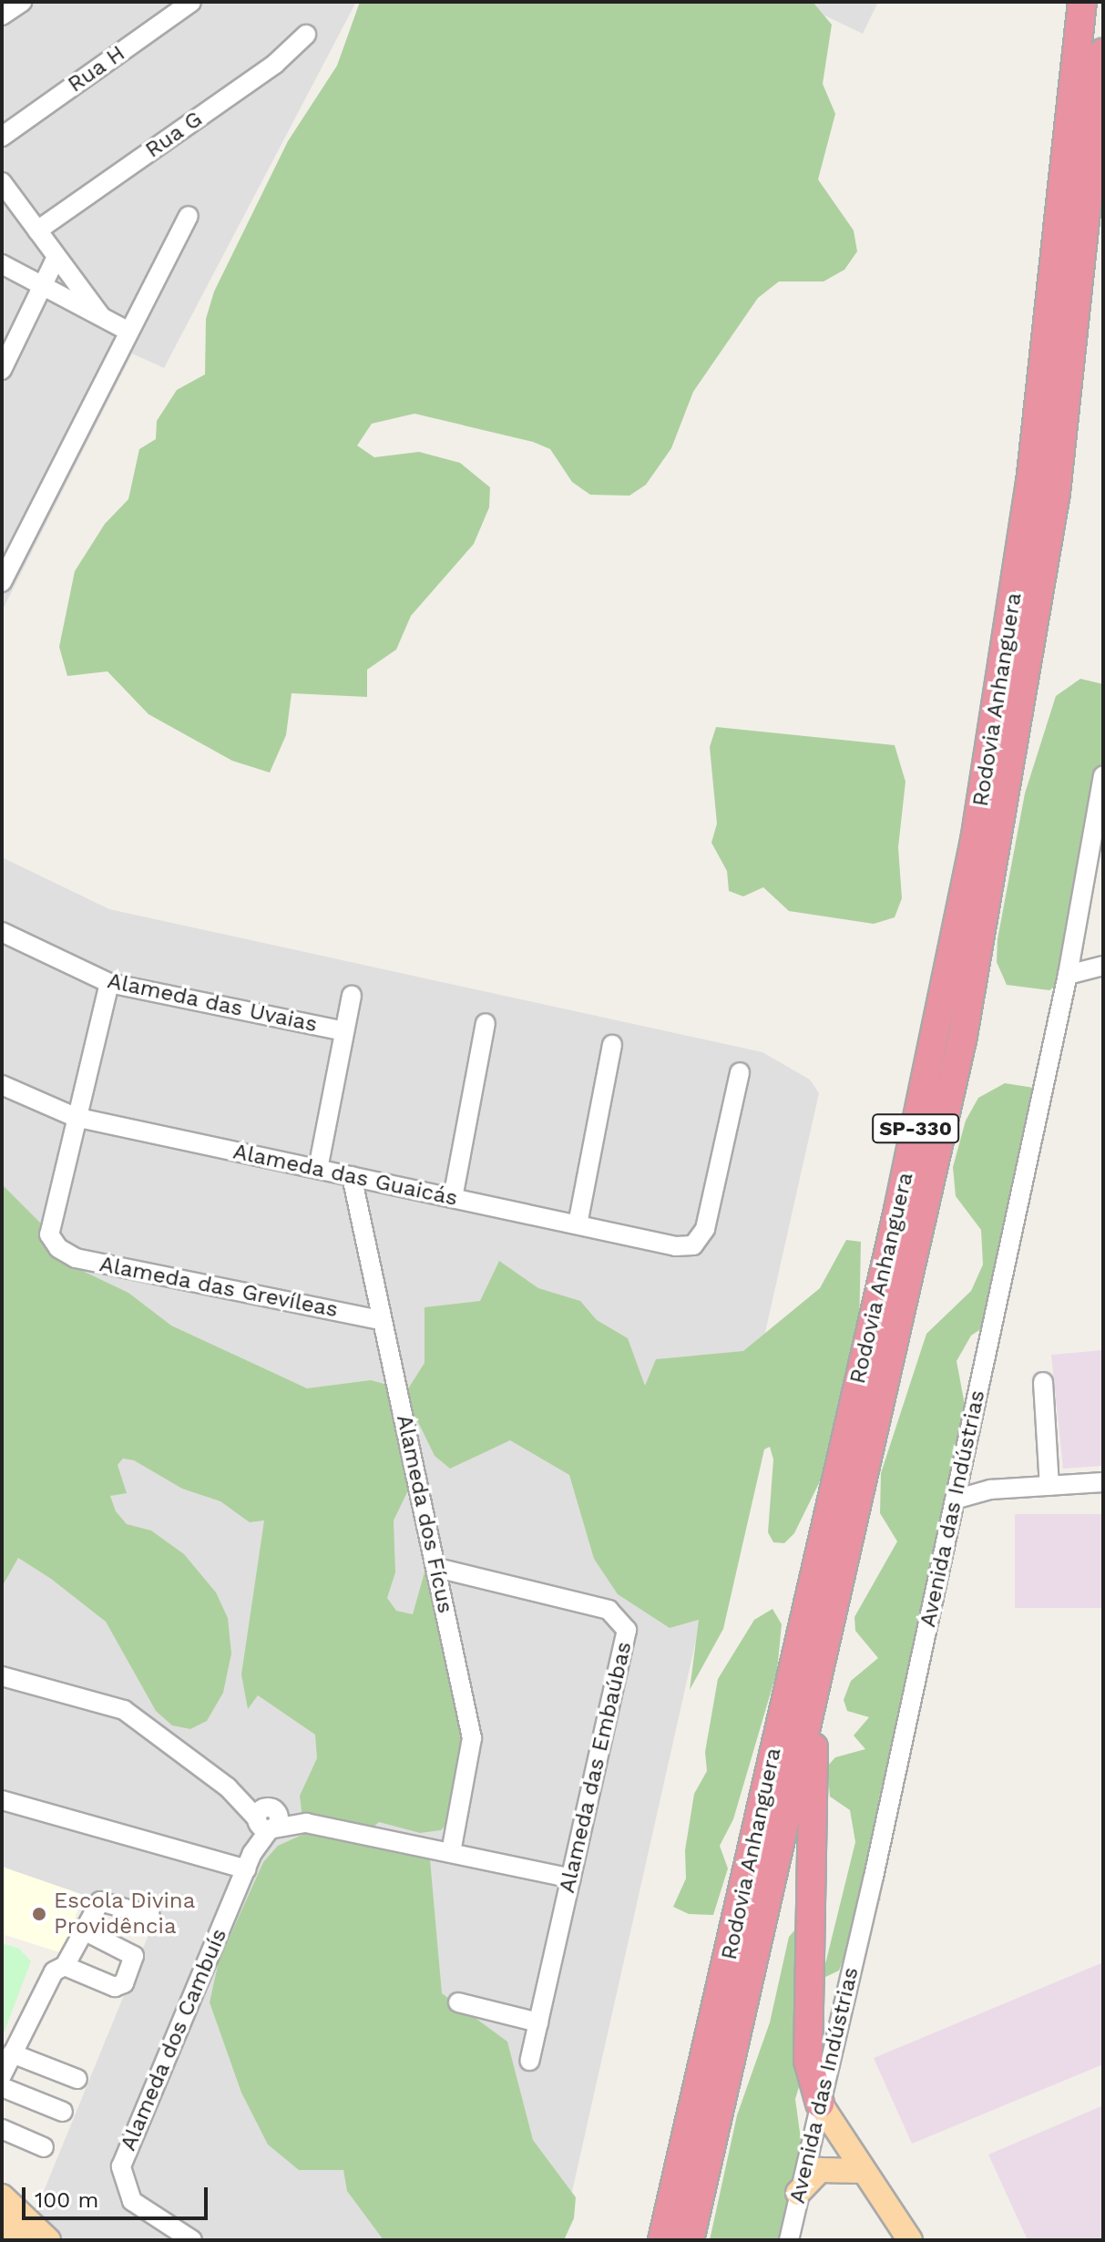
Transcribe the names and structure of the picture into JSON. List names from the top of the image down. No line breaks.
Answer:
{"streets":{"highway":["Rodovia Anhanguera","SP-330"],"street":["Rua H","Rua G","Alameda das Uvaias","Alameda das Guaicás","Alameda das Grevíleas","Avenida das Indústrias","Alameda dos Fícus","Alameda das Embaúbas","Alameda dos Cambuís"]},"crossings":[["Alameda das Guaicás","Alameda das Grevíleas"],["Alameda das Guaicás","Alameda dos Fícus"],["Alameda das Grevíleas","Alameda dos Fícus"],["Alameda dos Fícus","Alameda das Embaúbas"]],"places":["Escola Divina Providência"],"scale_bar":"100 m"}
